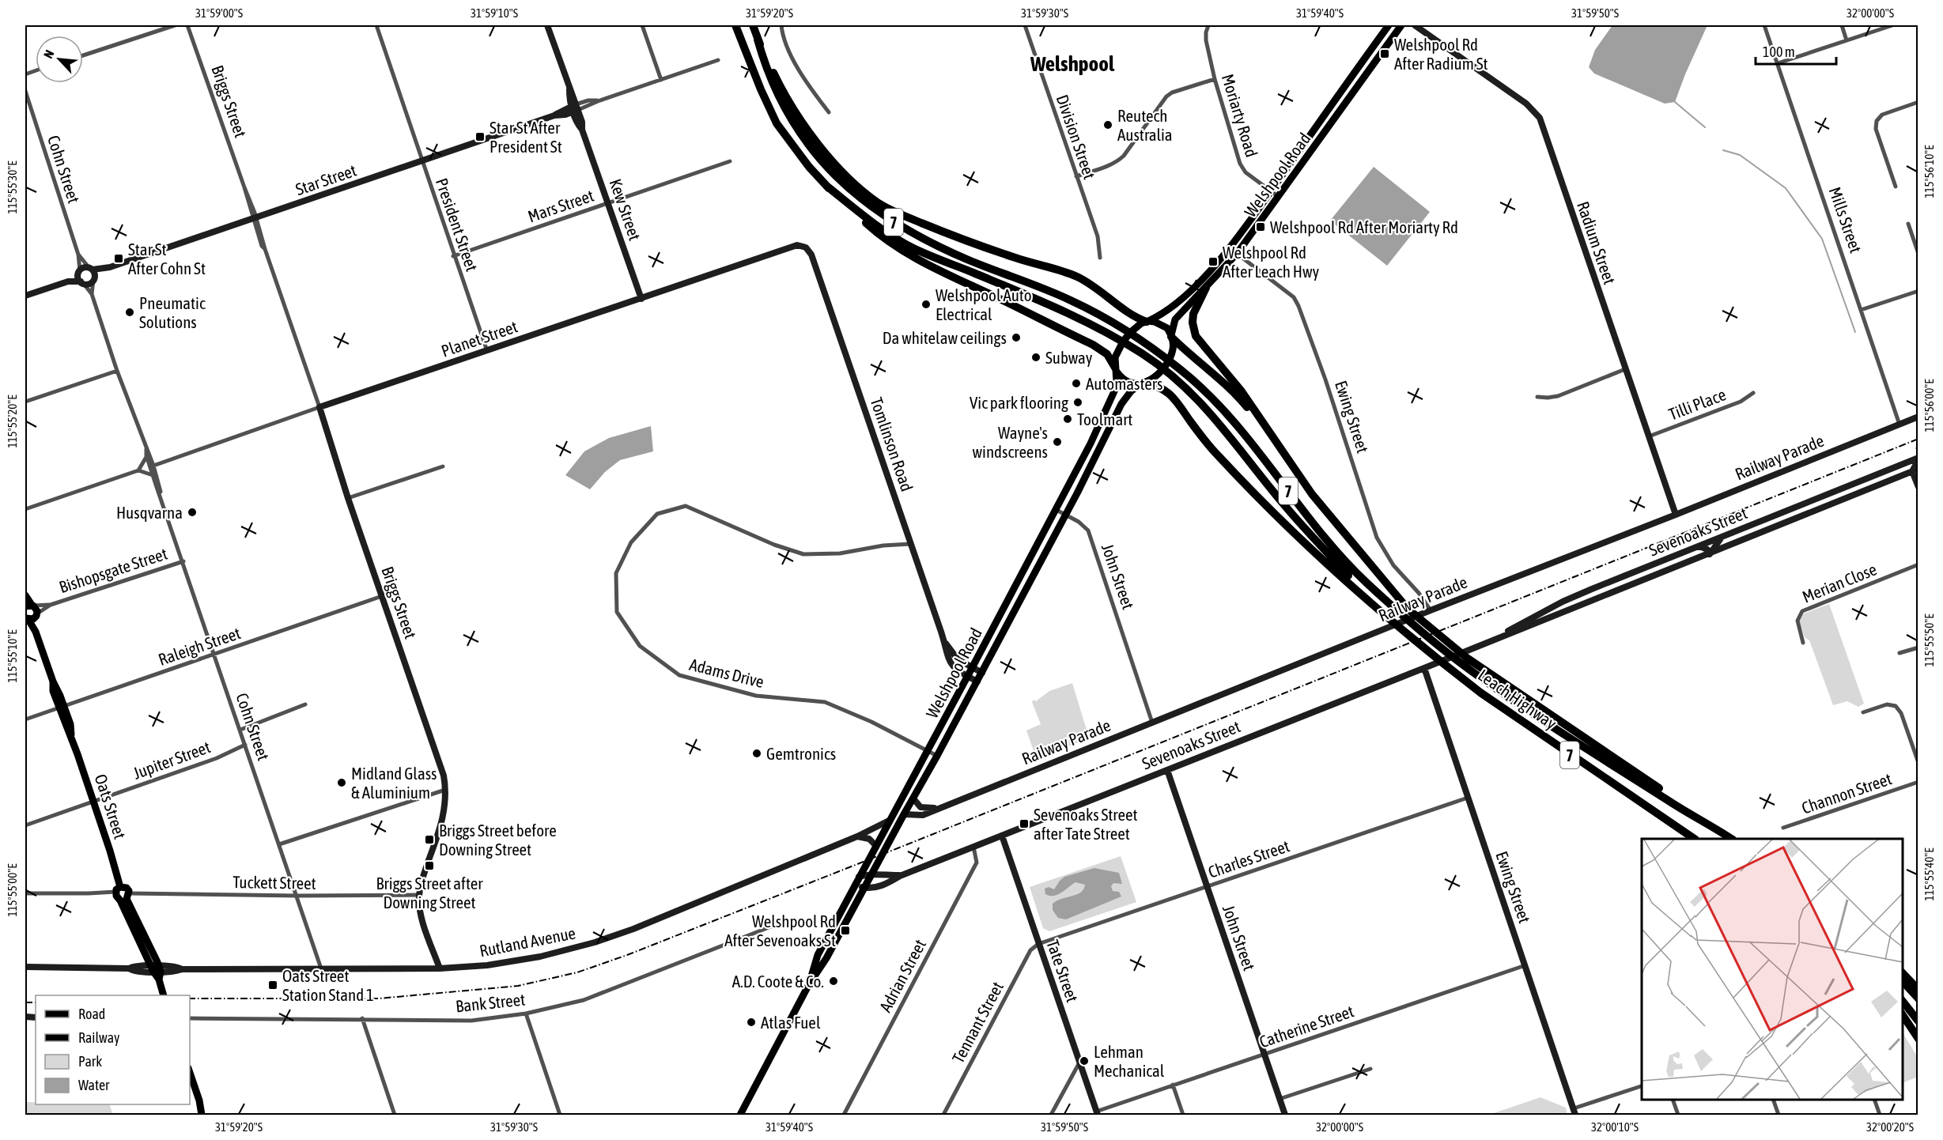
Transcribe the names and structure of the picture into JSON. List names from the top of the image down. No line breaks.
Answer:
{"streets":{"highway":["7","Leach Highway"],"main road":["Welshpool Road","Oats Street"],"street":["Briggs Street","Moriarty Road","Division Street","Cohn Street","Star Street","Mars Street","Kew Street","Mills Street","President Street","Radium Street","Planet Street","Tilli Place","Ewing Street","Tomlinson Road","Railway Parade","Sevenoaks Street","Bishopsgate Street","John Street","Merian Close","Raleigh Street","Adams Drive","Jupiter Street","Channon Street","Charles Street","Tuckett Street","Rutland Avenue","Tate Street","Adrian Street","Bank Street","Tennant Street","Catherine Street"]},"crossings":[["Briggs Street","Star Street"],["Briggs Street","Planet Street"],["Briggs Street","Raleigh Street"],["Briggs Street","Tuckett Street"],["Briggs Street","Rutland Avenue"],["Moriarty Road","Welshpool Road"],["Cohn Street","Star Street"],["Cohn Street","Planet Street"],["Cohn Street","Bishopsgate Street"],["Cohn Street","Raleigh Street"],["Cohn Street","Jupiter Street"],["Cohn Street","Tuckett Street"],["Cohn Street","Rutland Avenue"],["Welshpool Road","7"],["Welshpool Road","Ewing Street"],["Welshpool Road","Tomlinson Road"],["Welshpool Road","Railway Parade"],["Welshpool Road","Sevenoaks Street"],["Welshpool Road","John Street"],["Welshpool Road","Adams Drive"],["Welshpool Road","Rutland Avenue"],["Star Street","Kew Street"],["Star Street","President Street"],["Mars Street","Kew Street"],["Mars Street","President Street"],["Kew Street","Planet Street"],["Mills Street","Railway Parade"],["7","Leach Highway"],["President Street","Planet Street"],["Radium Street","Tilli Place"],["Radium Street","Railway Parade"],["Planet Street","Tomlinson Road"],["Ewing Street","Railway Parade"],["Ewing Street","Sevenoaks Street"],["Ewing Street","Charles Street"],["Ewing Street","Catherine Street"],["Tomlinson Road","Adams Drive"],["Railway Parade","John Street"],["Sevenoaks Street","John Street"],["Sevenoaks Street","Tate Street"],["Sevenoaks Street","Adrian Street"],["Bishopsgate Street","Oats Street"],["John Street","Charles Street"],["John Street","Catherine Street"],["Raleigh Street","Oats Street"],["Jupiter Street","Oats Street"],["Oats Street","Tuckett Street"],["Charles Street","Tate Street"],["Charles Street","Tennant Street"],["Tate Street","Tennant Street"],["Tate Street","Catherine Street"]],"districts":["Welshpool"],"places":{"transit":["Welshpool Rd After Radium St","Star St After President St","Welshpool Rd After Moriarty Rd","Star St After Cohn St","Welshpool Rd After Leach Hwy","Sevenoaks Street after Tate Street","Briggs Street before Downing Street","Briggs Street after Downing Street","Welshpool Rd After Sevenoaks St","Oats Street Station Stand 1"],"other":["Reutech Australia","Welshpool Auto Electrical","Pneumatic Solutions","Da whitelaw ceilings","Subway","Automasters","Vic park flooring","Toolmart","Wayne's windscreens","Husqvarna","Gemtronics","Midland Glass & Aluminium","A.D. Coote & Co.","Atlas Fuel","Lehman Mechanical"]},"legend":["Road","Railway","Park","Water"],"scale_bar":"100 m","north":"top left","coordinates":["31°59'00\"S","31°59'10\"S","31°59'20\"S","31°59'30\"S","31°59'40\"S","31°59'50\"S","32°00'00\"S","115°56'10\"E","115°55'30\"E","115°56'00\"E","115°55'20\"E","115°55'50\"E","115°55'10\"E","115°55'40\"E","115°55'00\"E","32°00'10\"S","32°00'20\"S"]}
